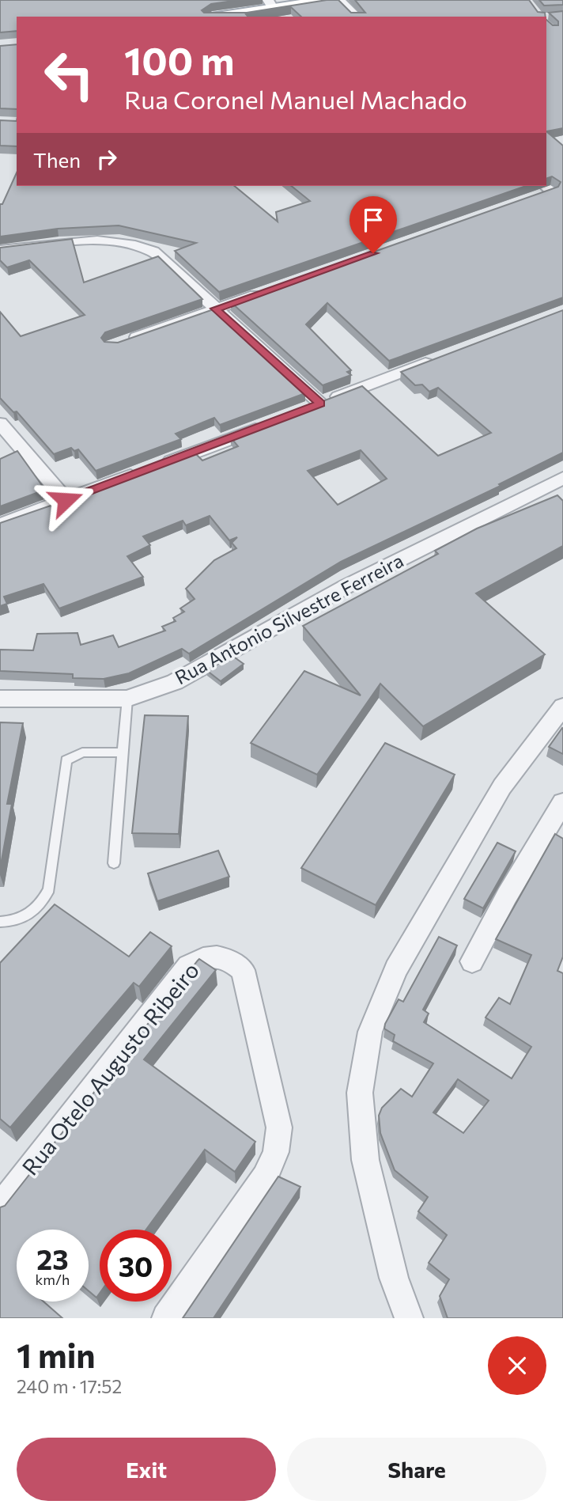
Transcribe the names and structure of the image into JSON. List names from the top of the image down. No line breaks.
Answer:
{"streets":{"street":["Rua Antonio Silvestre Ferreira","Rua Otelo Augusto Ribeiro"]},"page":{"turn":["100 m","Rua Coronel Manuel Machado"],"then":"Then","speed":"23 km/h","limit":"30","heading":["1 min","240 m · 17:52"],"buttons":["Exit","Share"]}}
